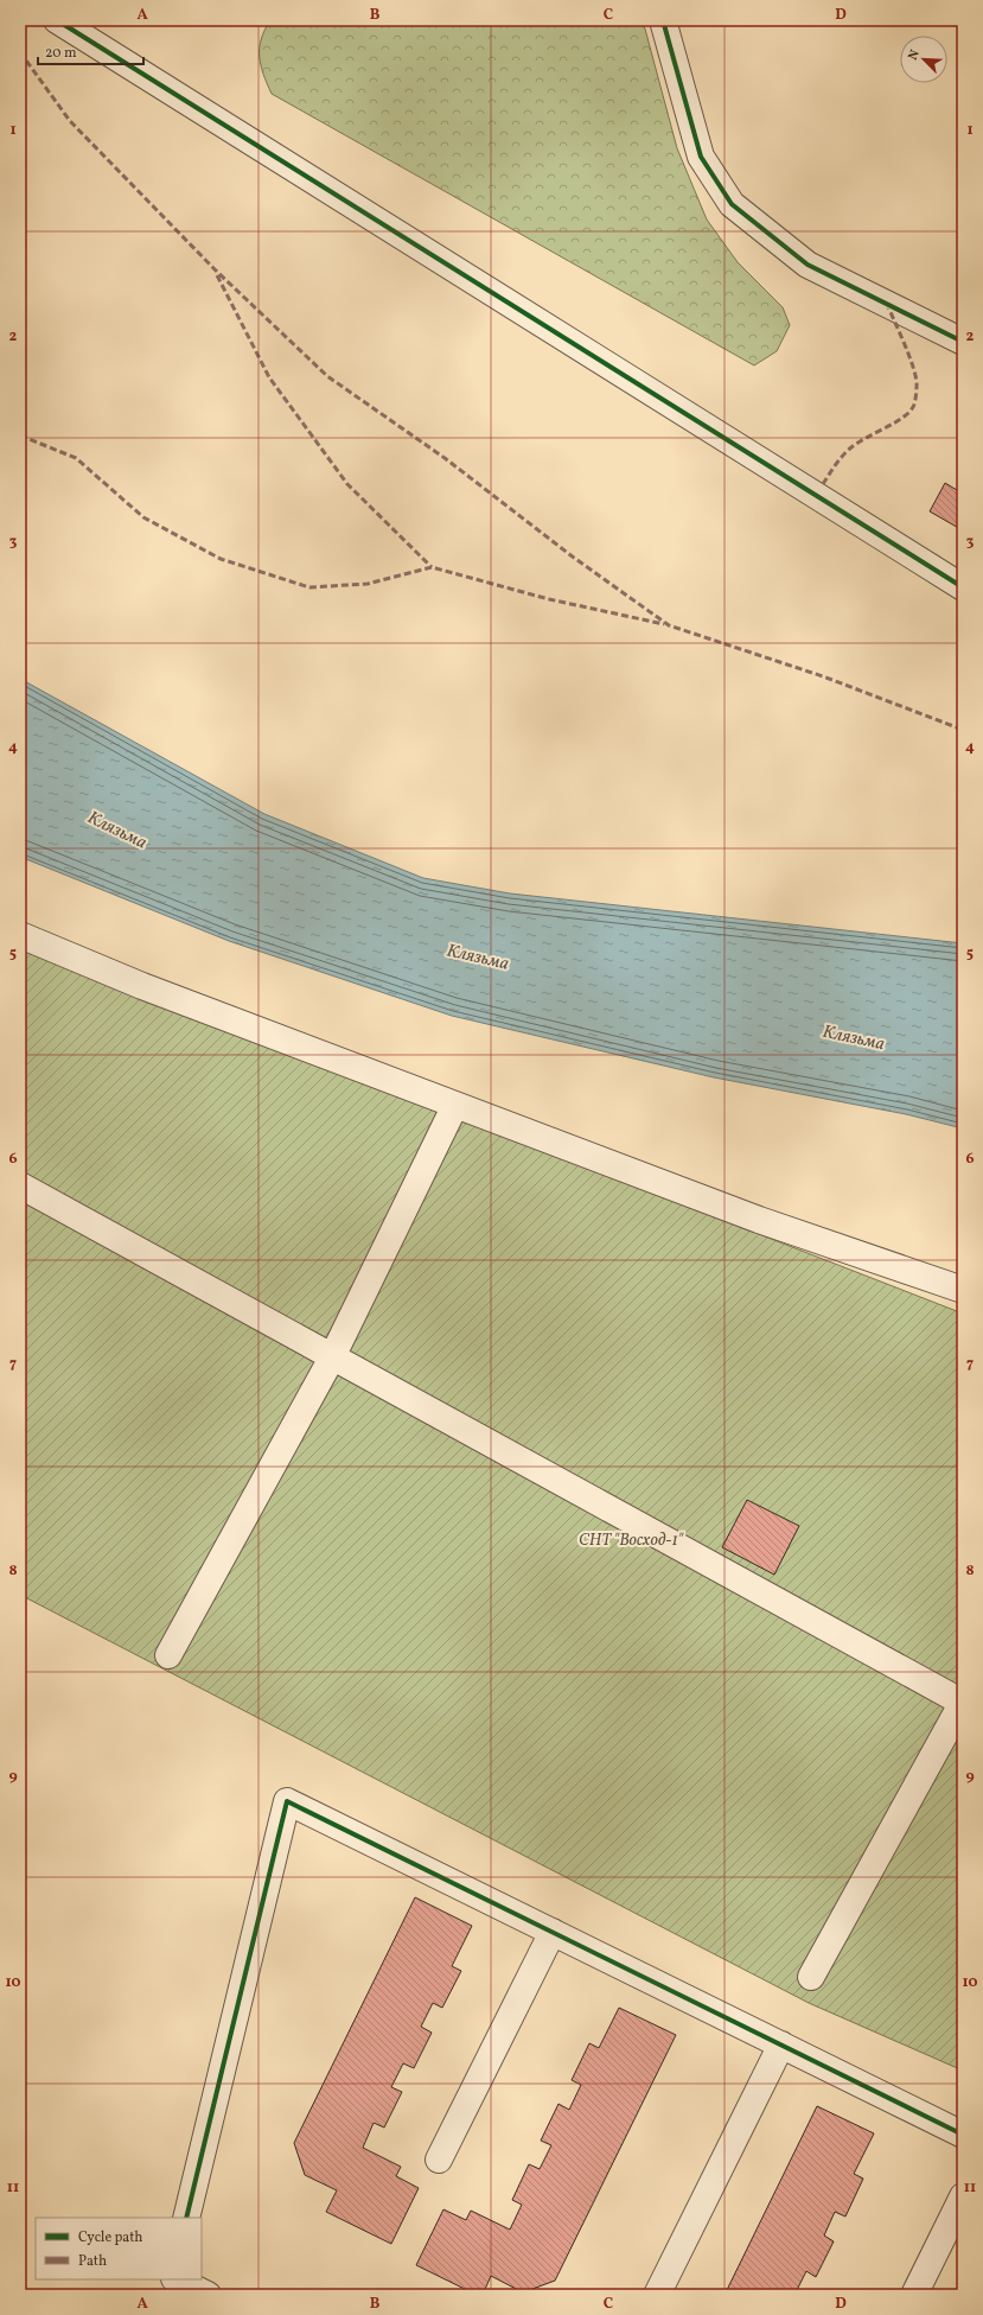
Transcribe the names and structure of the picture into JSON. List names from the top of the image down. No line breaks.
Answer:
{"water":["Клязьма"],"parks":["СНТ \"Восход-1\""],"legend":["Cycle path","Path"],"scale_bar":"20 m","north":"top left","grid":{"columns":["A","B","C","D"],"rows":["1","2","3","4","5","6","7","8","9","10","11"]}}
